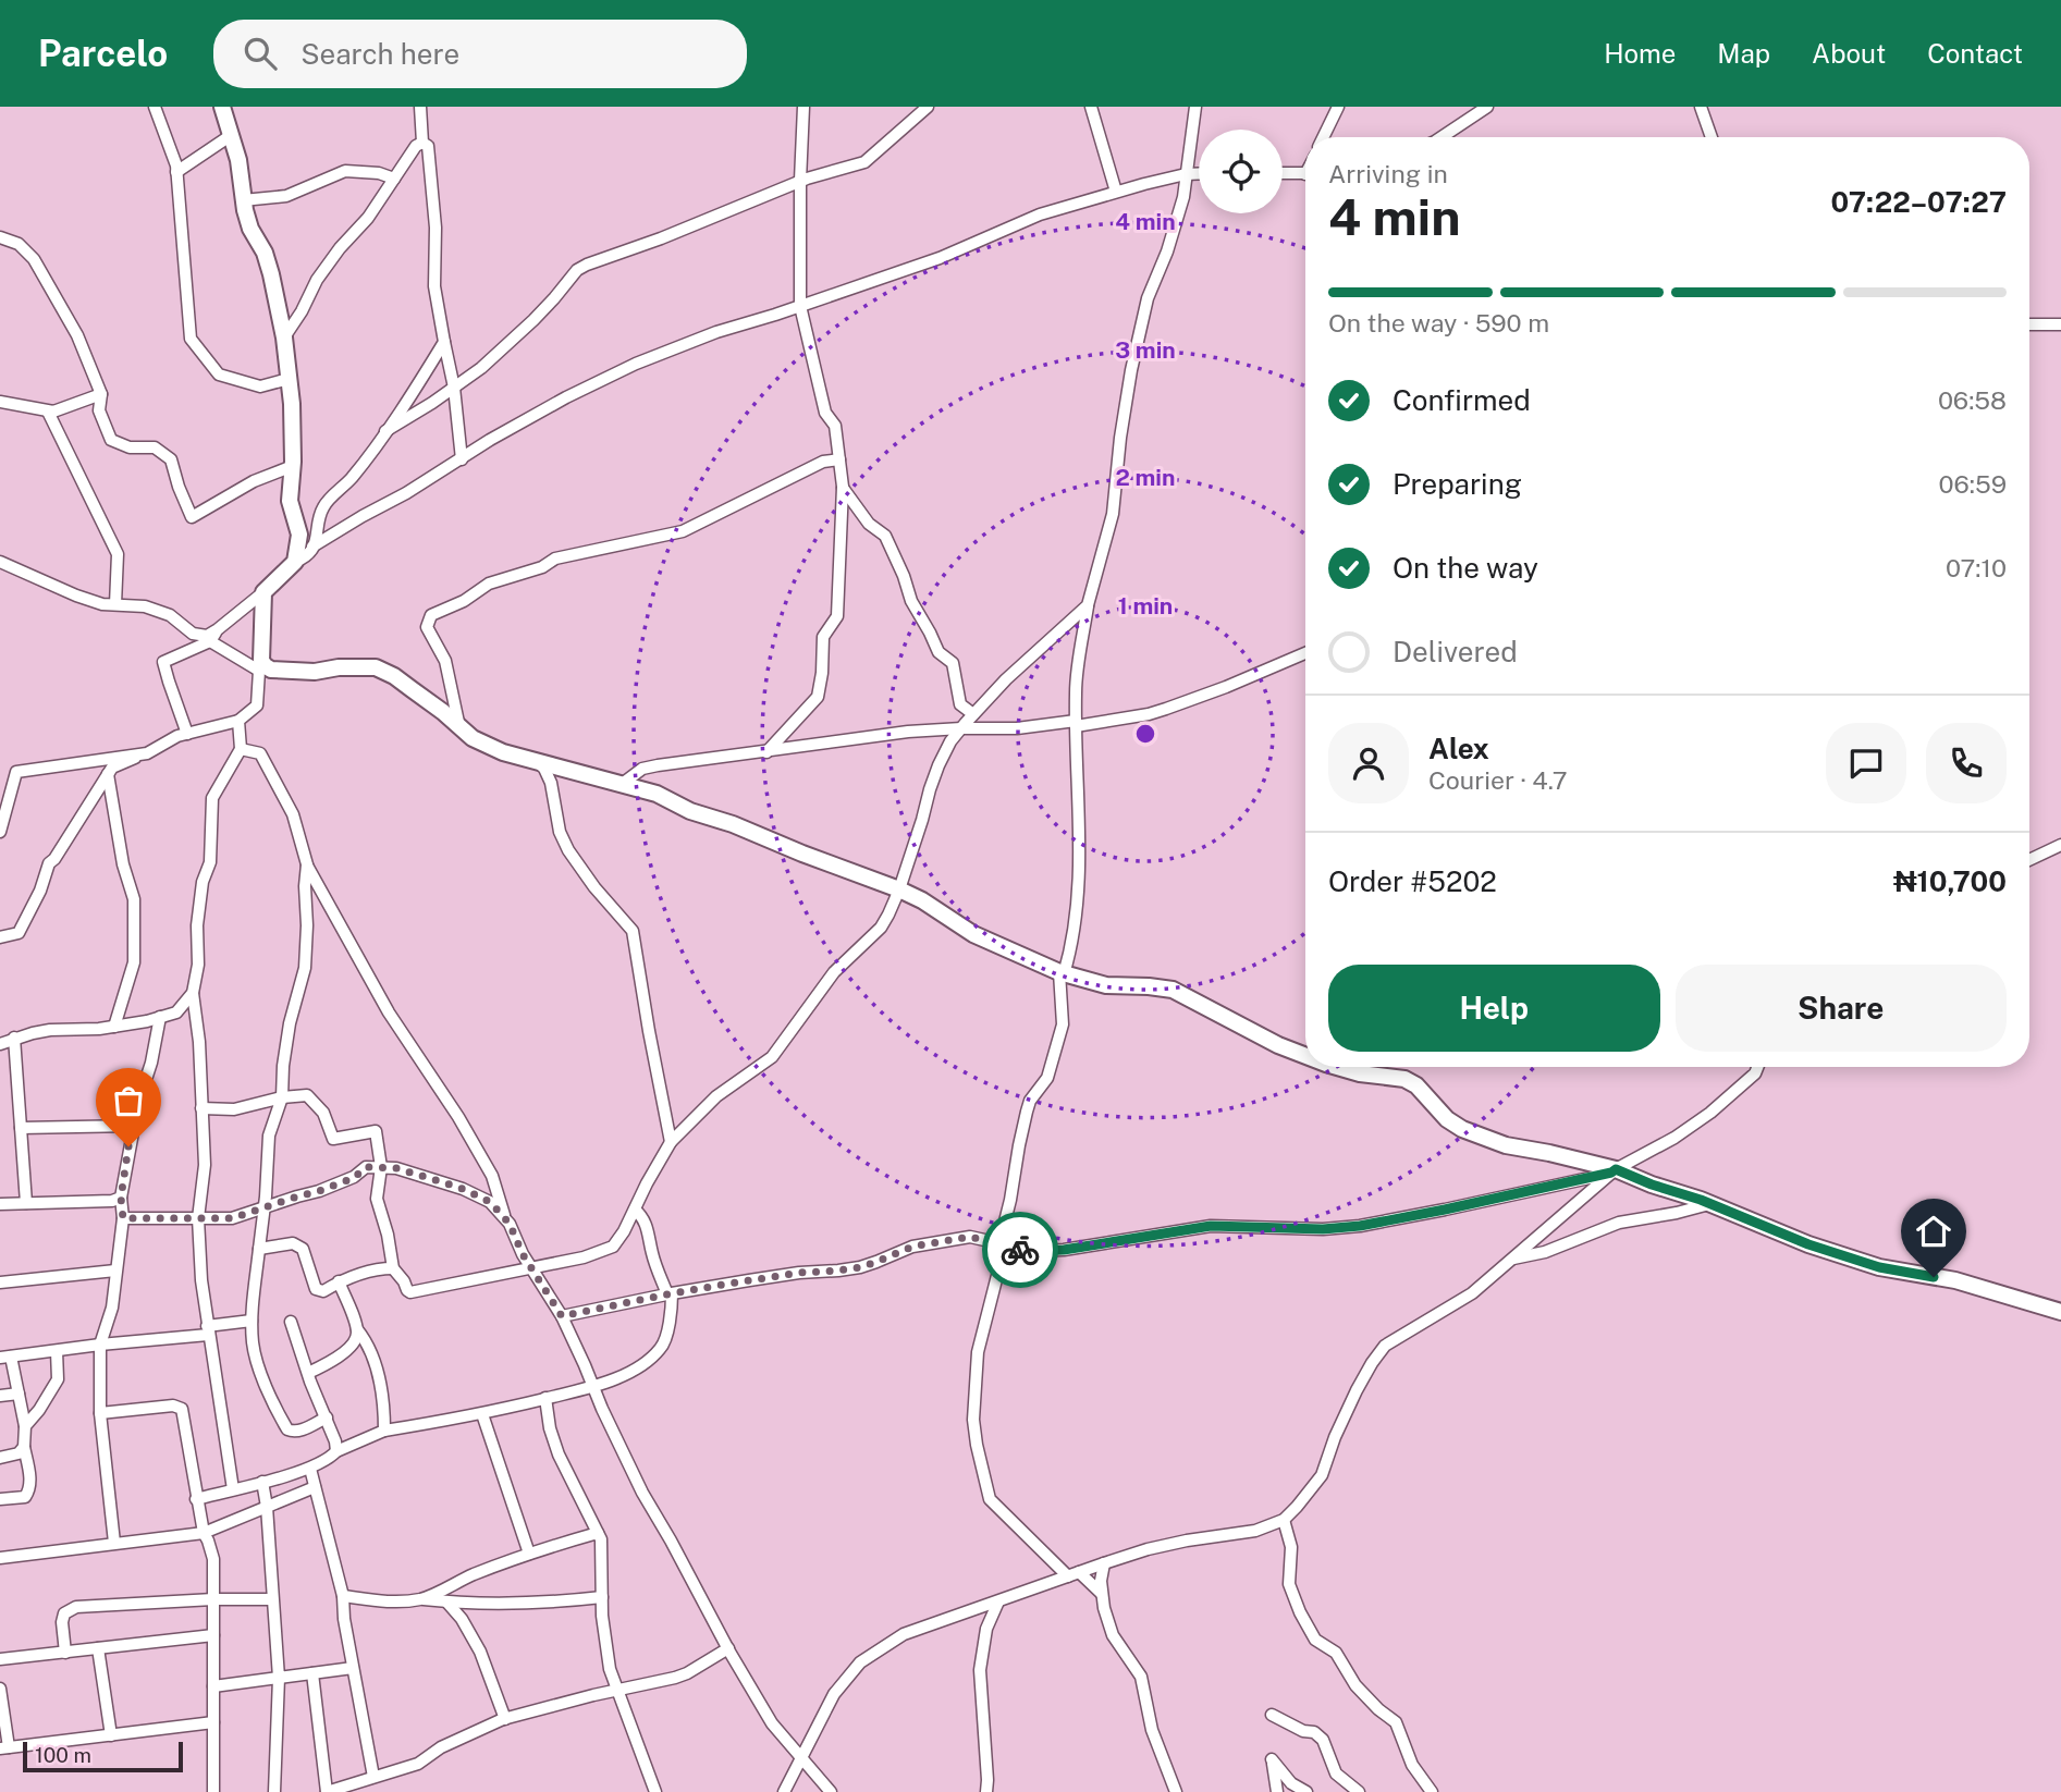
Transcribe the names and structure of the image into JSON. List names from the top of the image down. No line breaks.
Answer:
{"scale_bar":"100 m","page":{"header":"Parcelo","search":"Search here","nav":["Home","Map","About","Contact"],"heading":["4 min","Arriving in","07:22–07:27"],"panel":["Alex","Courier · 4.7","Order #5202","₦10,700"],"bar":"On the way · 590 m","list":[["Confirmed","06:58"],["Preparing","06:59"],["On the way","07:10"],"Delivered"],"buttons":["Help","Share"],"scale":"100 m"},"rings":["4 min","3 min","2 min","1 min"]}
